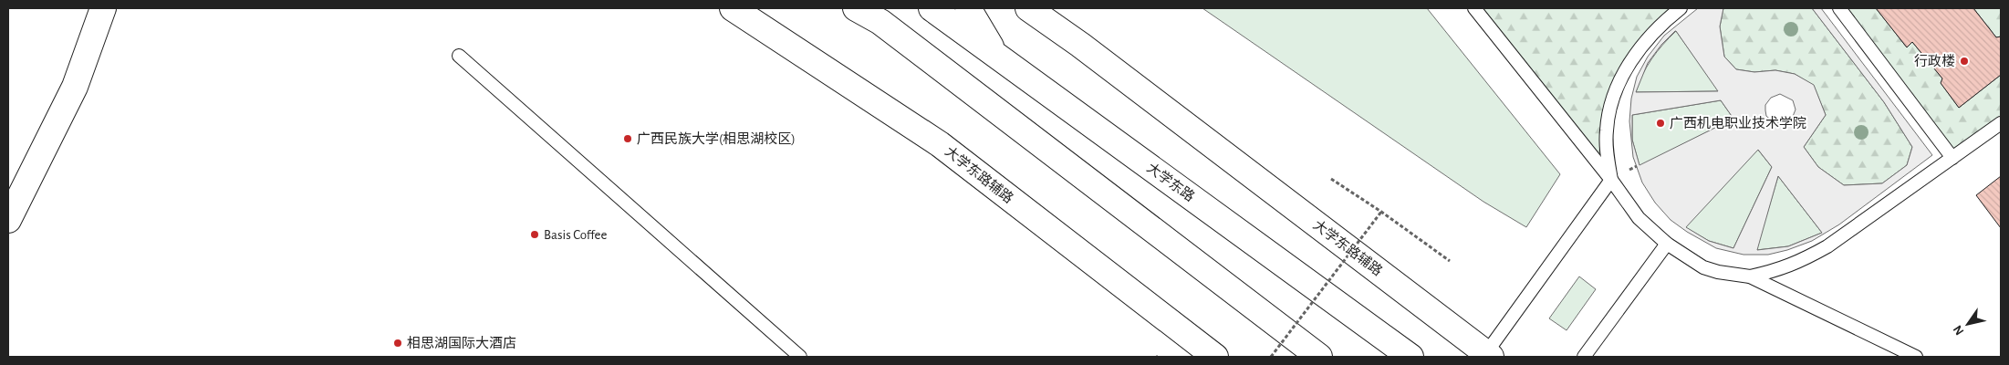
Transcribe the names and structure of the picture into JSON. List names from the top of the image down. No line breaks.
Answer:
{"streets":{"street":["大学东路辅路","大学东路"]},"places":["行政楼","广西机电职业技术学院","广西民族大学(相思湖校区)","Basis Coffee","相思湖国际大酒店"],"north":"bottom left"}
